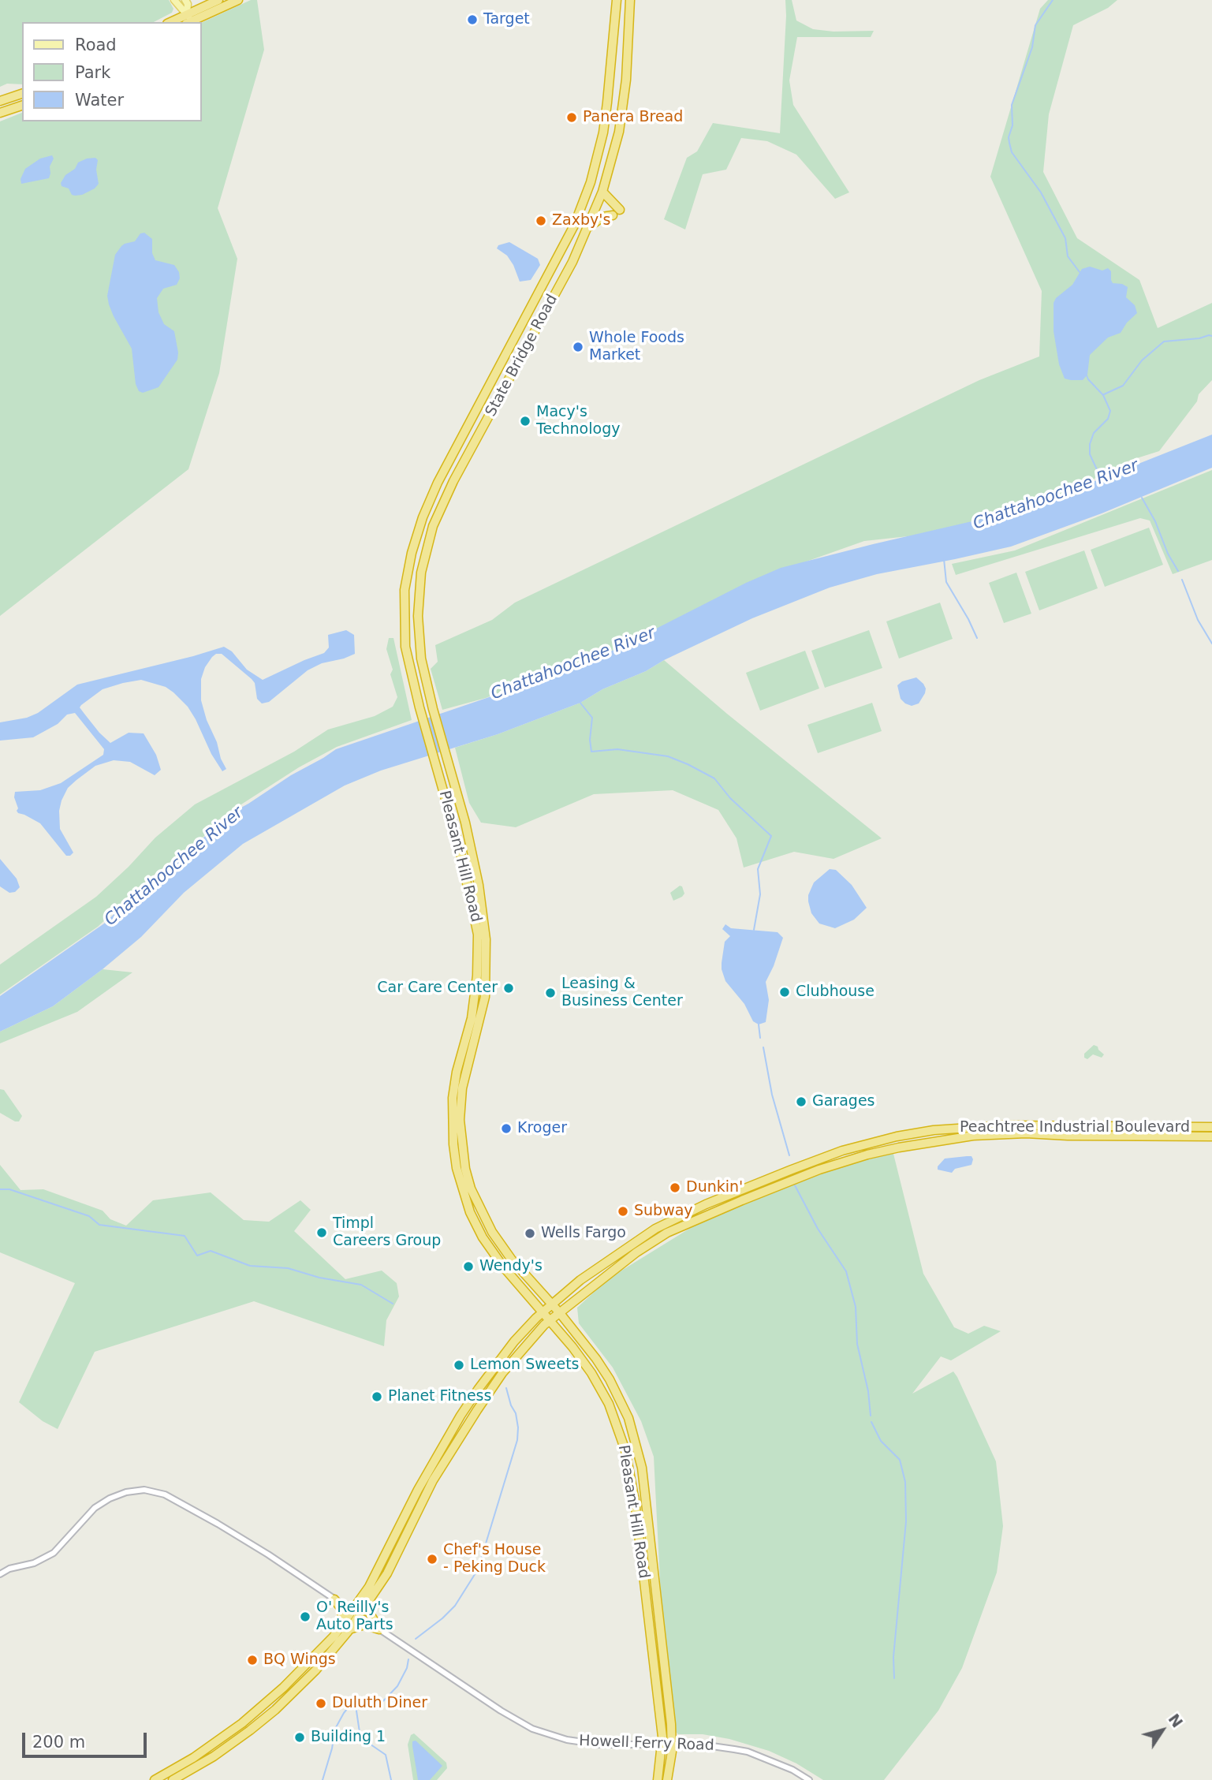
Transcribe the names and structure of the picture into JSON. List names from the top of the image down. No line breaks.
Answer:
{"streets":{"highway":["State Bridge Road","Pleasant Hill Road","Peachtree Industrial Boulevard"],"street":["Howell Ferry Road"]},"crossings":[["State Bridge Road","Pleasant Hill Road"],["Pleasant Hill Road","Peachtree Industrial Boulevard"],["Pleasant Hill Road","Howell Ferry Road"],["Peachtree Industrial Boulevard","Howell Ferry Road"]],"water":["Chattahoochee River"],"places":["Target","Panera Bread","Zaxby's","Whole Foods Market","Macy's Technology","Car Care Center","Clubhouse","Leasing & Business Center","Garages","Kroger","Dunkin'","Subway","Timpl Careers Group","Wells Fargo","Wendy's","Lemon Sweets","Planet Fitness","Chef's House - Peking Duck","O' Reilly's Auto Parts","BQ Wings","Duluth Diner","Building 1"],"legend":["Road","Park","Water"],"scale_bar":"200 m","north":"top right"}
